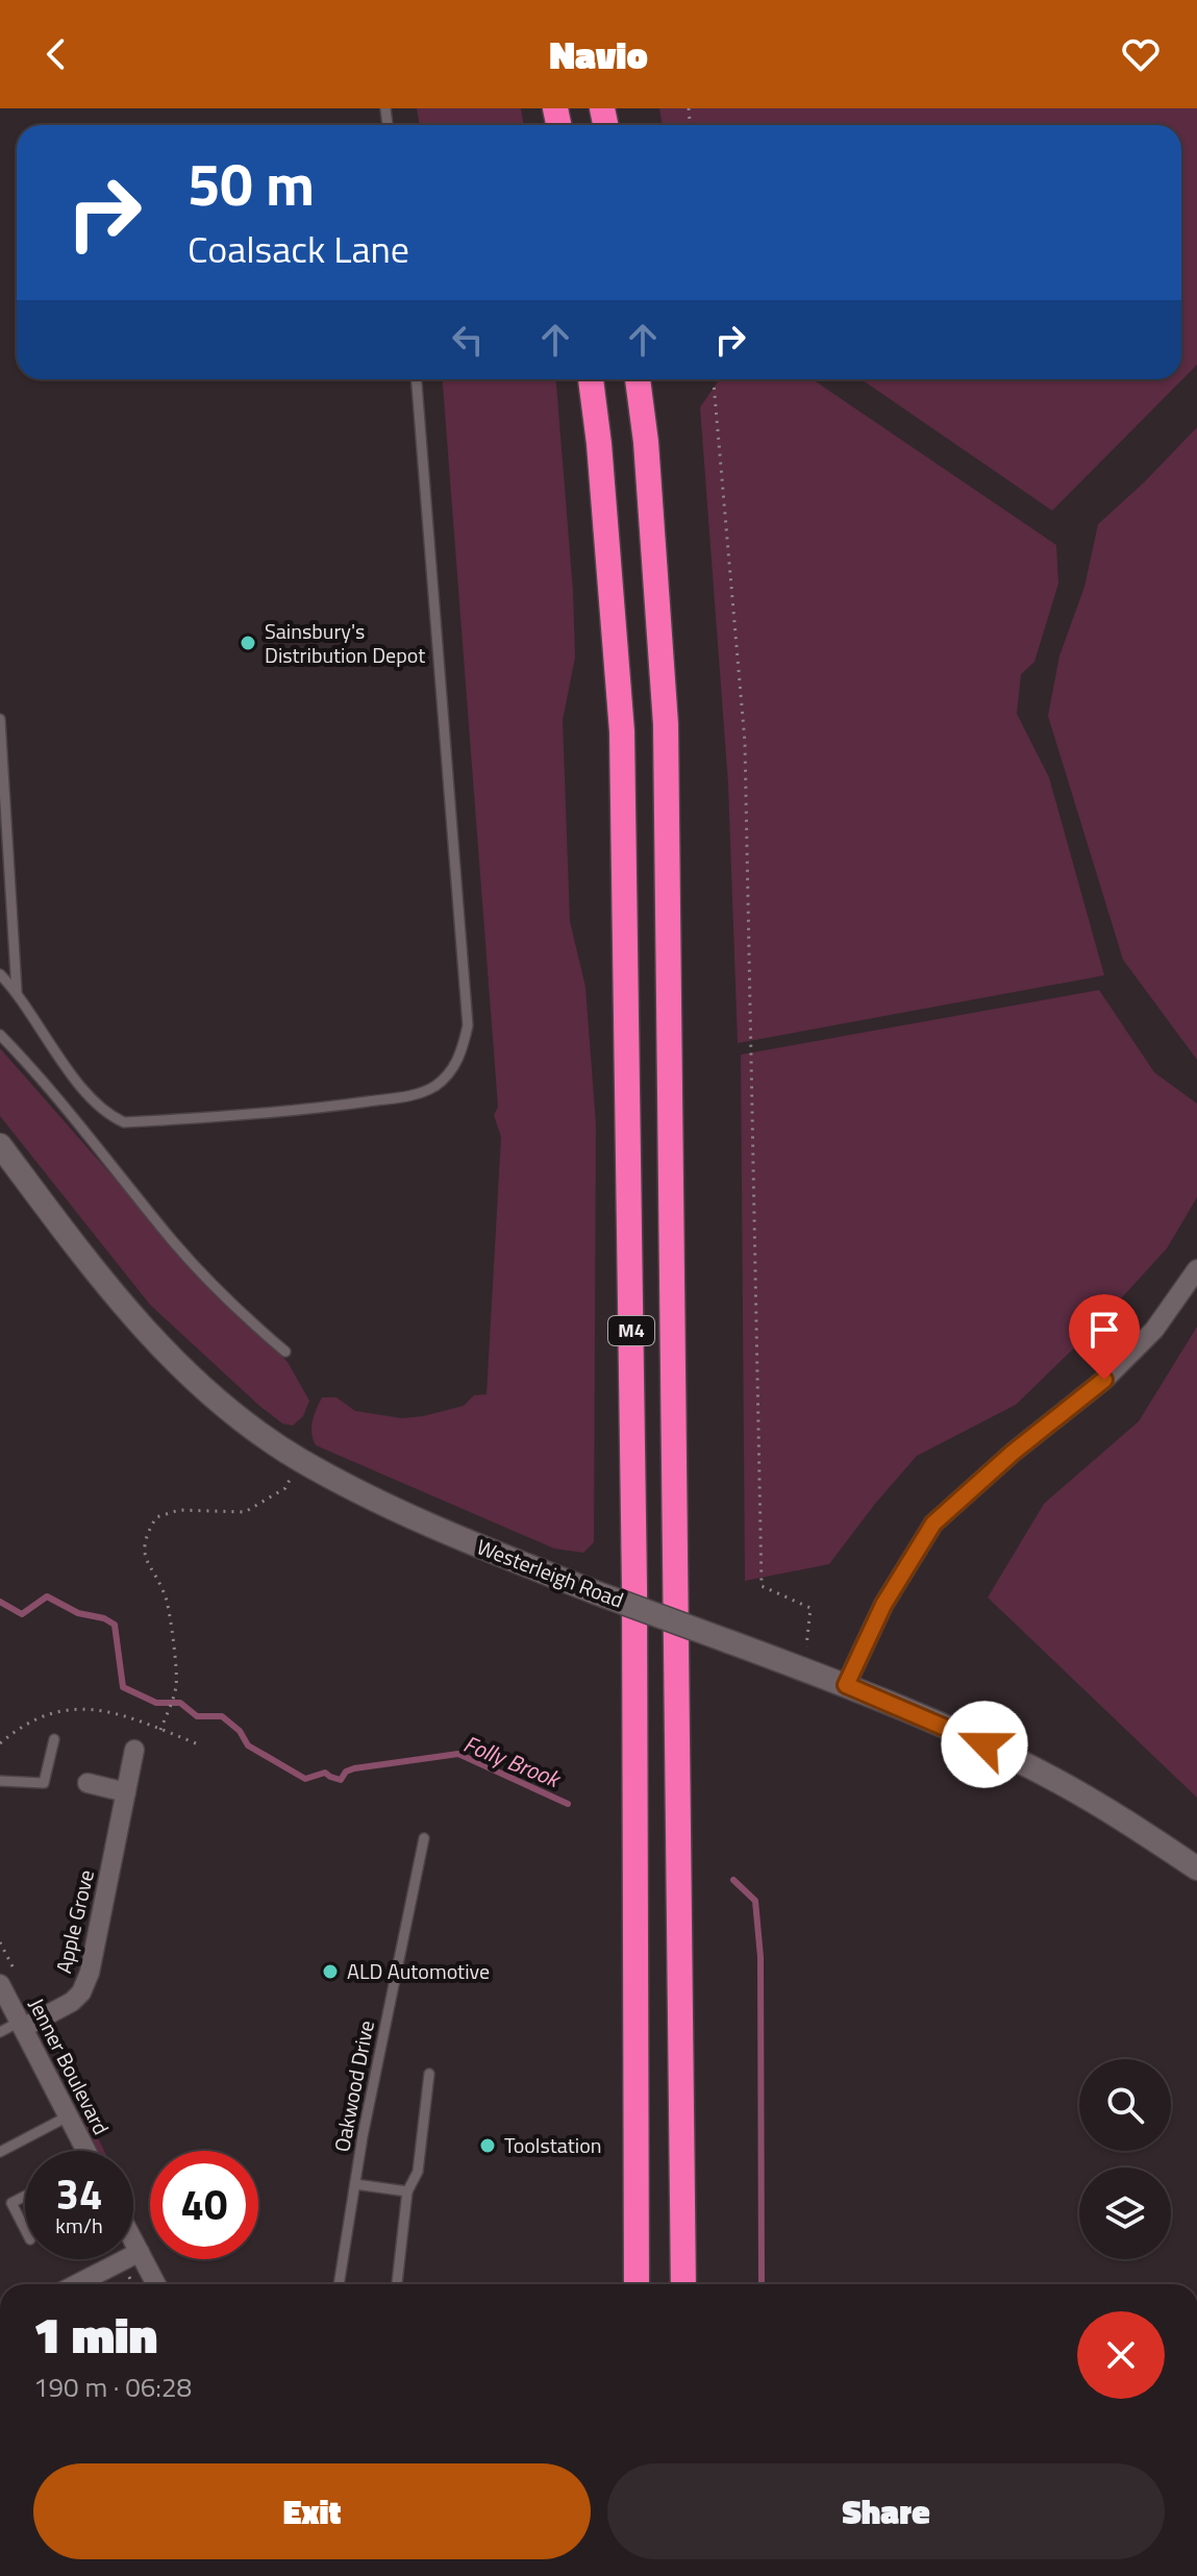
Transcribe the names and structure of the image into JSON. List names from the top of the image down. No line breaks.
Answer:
{"streets":{"highway":["M4"],"street":["Westerleigh Road","Apple Grove","Jenner Boulevard"],"lane":["Oakwood Drive"]},"crossings":[["Apple Grove","Jenner Boulevard"]],"water":["Folly Brook"],"places":["Sainsbury's Distribution Depot","ALD Automotive","Toolstation"],"page":{"header":"Navio","turn":["50 m","Coalsack Lane"],"speed":"34 km/h","limit":"40","heading":["1 min","190 m · 06:28"],"buttons":["Exit","Share"]}}
